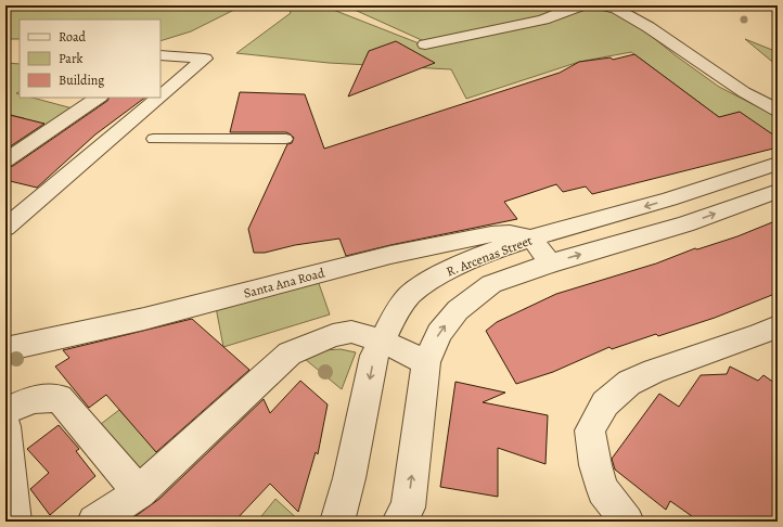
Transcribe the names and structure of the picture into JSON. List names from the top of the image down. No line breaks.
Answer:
{"streets":{"street":["R. Arcenas Street","Santa Ana Road"]},"crossings":[["R. Arcenas Street","Santa Ana Road"]],"legend":["Road","Park","Building"]}
